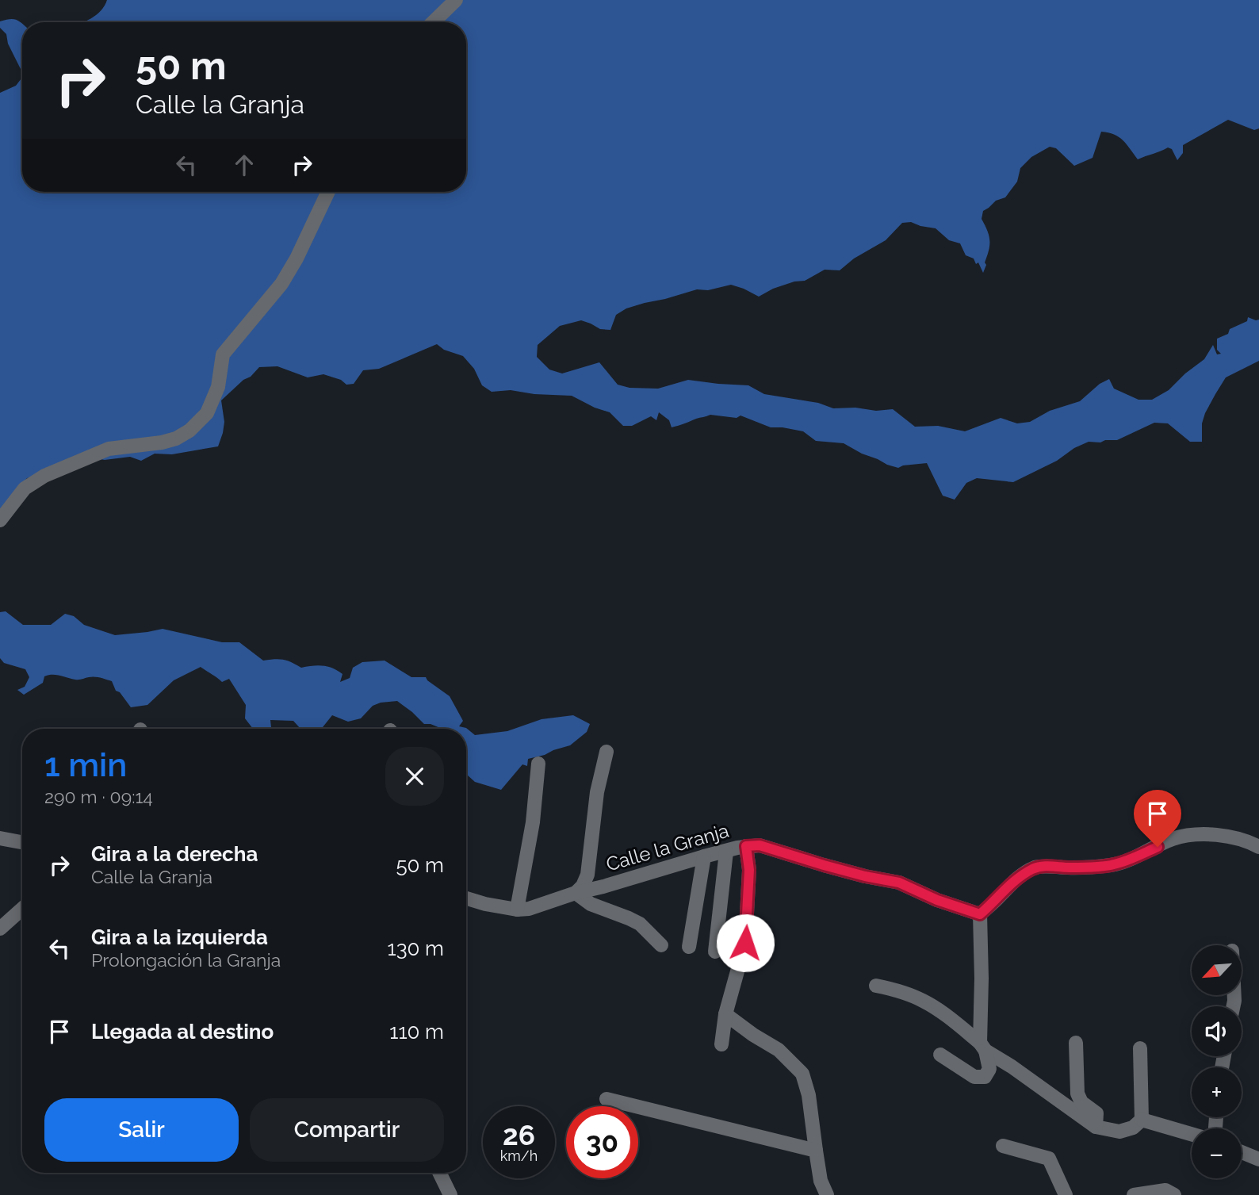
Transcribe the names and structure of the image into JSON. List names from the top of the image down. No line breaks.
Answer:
{"streets":{"street":["Calle la Granja"]},"north":"bottom left","page":{"turn":["50 m","Calle la Granja"],"heading":["1 min","290 m · 09:14"],"list":[{"name":"Gira a la derecha","note":"Calle la Granja","value":"50 m"},{"name":"Gira a la izquierda","note":"Prolongación la Granja","value":"130 m"},{"name":"Llegada al destino","value":"110 m"}],"map_buttons":["+","−"],"buttons":["Salir","Compartir"],"speed":"26 km/h","limit":"30"}}
